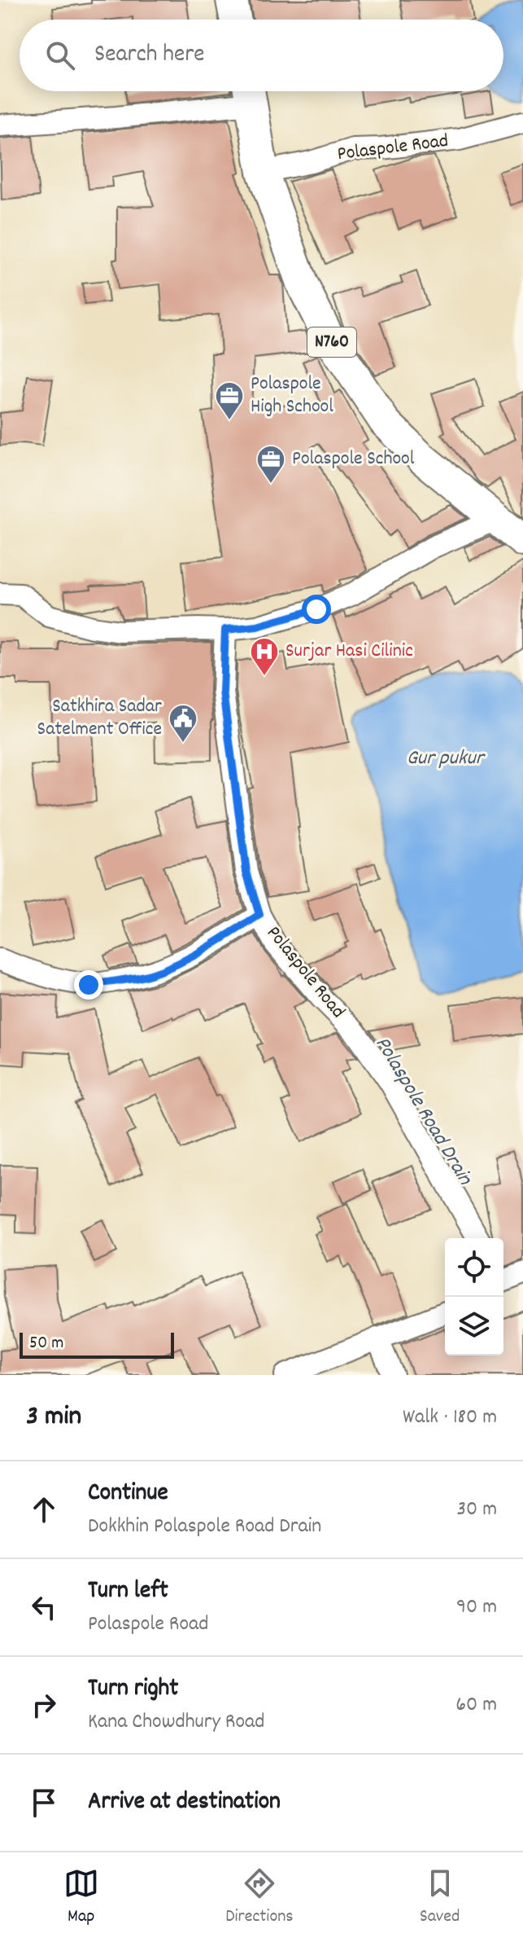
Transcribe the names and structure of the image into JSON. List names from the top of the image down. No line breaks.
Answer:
{"streets":{"highway":["N760"],"street":["Polaspole Road"]},"crossings":[["Polaspole Road","N760"]],"water":["Gur pukur","Polaspole Road Drain"],"places":{"office":["Polaspole High School","Polaspole School"],"hospital":["Surjar Hasi Cilinic"],"public building":["Satkhira Sadar Satelment Office"]},"scale_bar":"50 m","page":{"search":"Search here","scale":"50 m","heading":["3 min","Walk · 180 m"],"list":[["Continue","Dokkhin Polaspole Road Drain","30 m"],["Turn left","Polaspole Road","90 m"],["Turn right","Kana Chowdhury Road","60 m"],"Arrive at destination"],"nav":["Map","Directions","Saved"]}}
